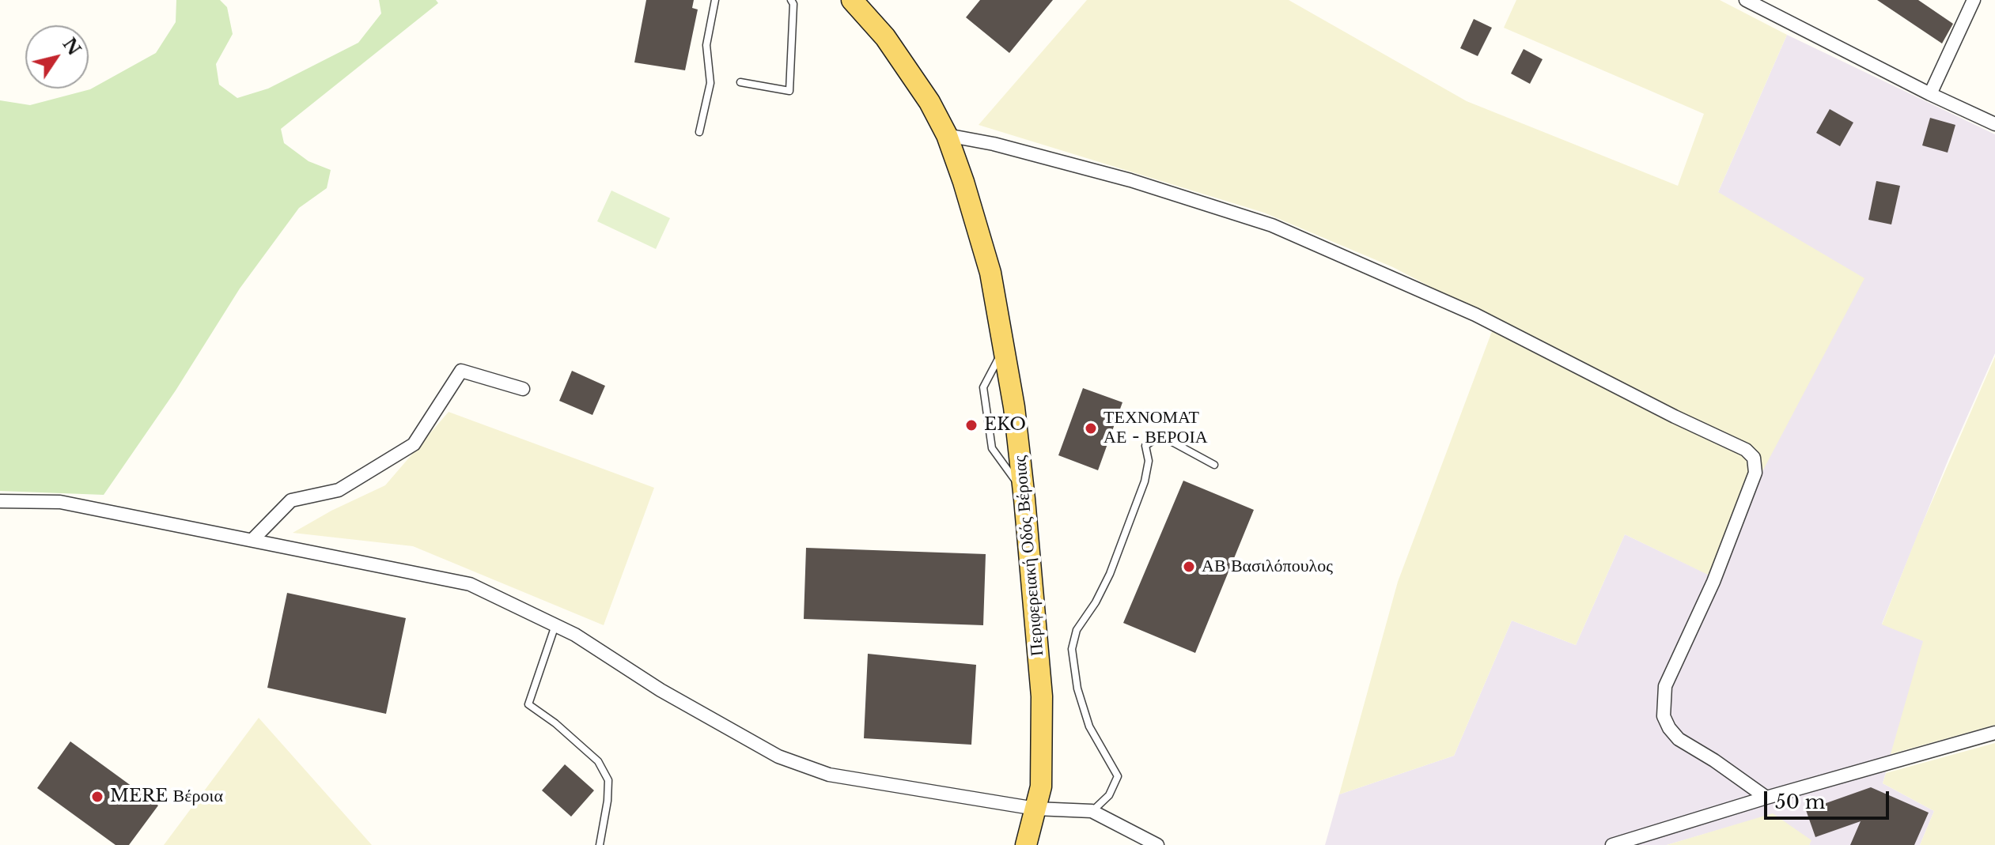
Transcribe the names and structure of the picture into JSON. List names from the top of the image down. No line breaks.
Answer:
{"streets":{"main road":["Περιφερειακή Οδός Βέροιας"]},"places":["EKO","ΤΕΧΝΟΜΑΤ ΑΕ - ΒΕΡΟΙΑ","ΑΒ Βασιλόπουλος","MERE Βέροια"],"scale_bar":"50 m","north":"top right"}
